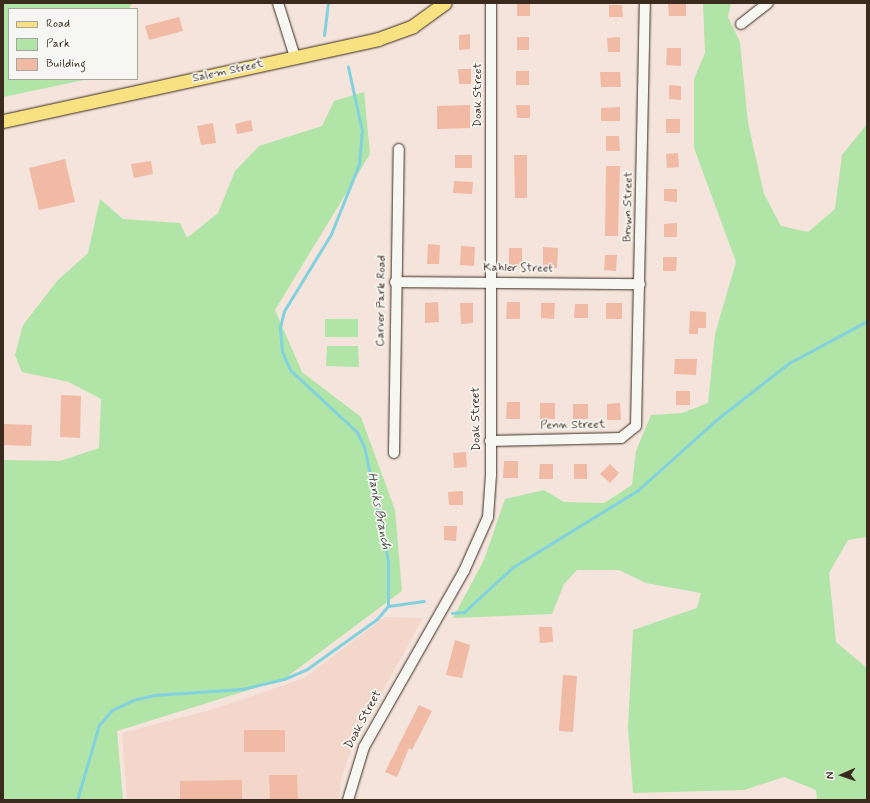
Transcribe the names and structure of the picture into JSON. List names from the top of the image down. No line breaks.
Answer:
{"streets":{"main road":["Salem Street"],"street":["Doak Street","Brown Street","Kahler Street","Carver Park Road","Penn Street"]},"crossings":[["Doak Street","Kahler Street"],["Doak Street","Penn Street"],["Brown Street","Kahler Street"],["Brown Street","Penn Street"],["Kahler Street","Carver Park Road"]],"water":["Hanks Branch"],"legend":["Road","Park","Building"],"north":"left"}
